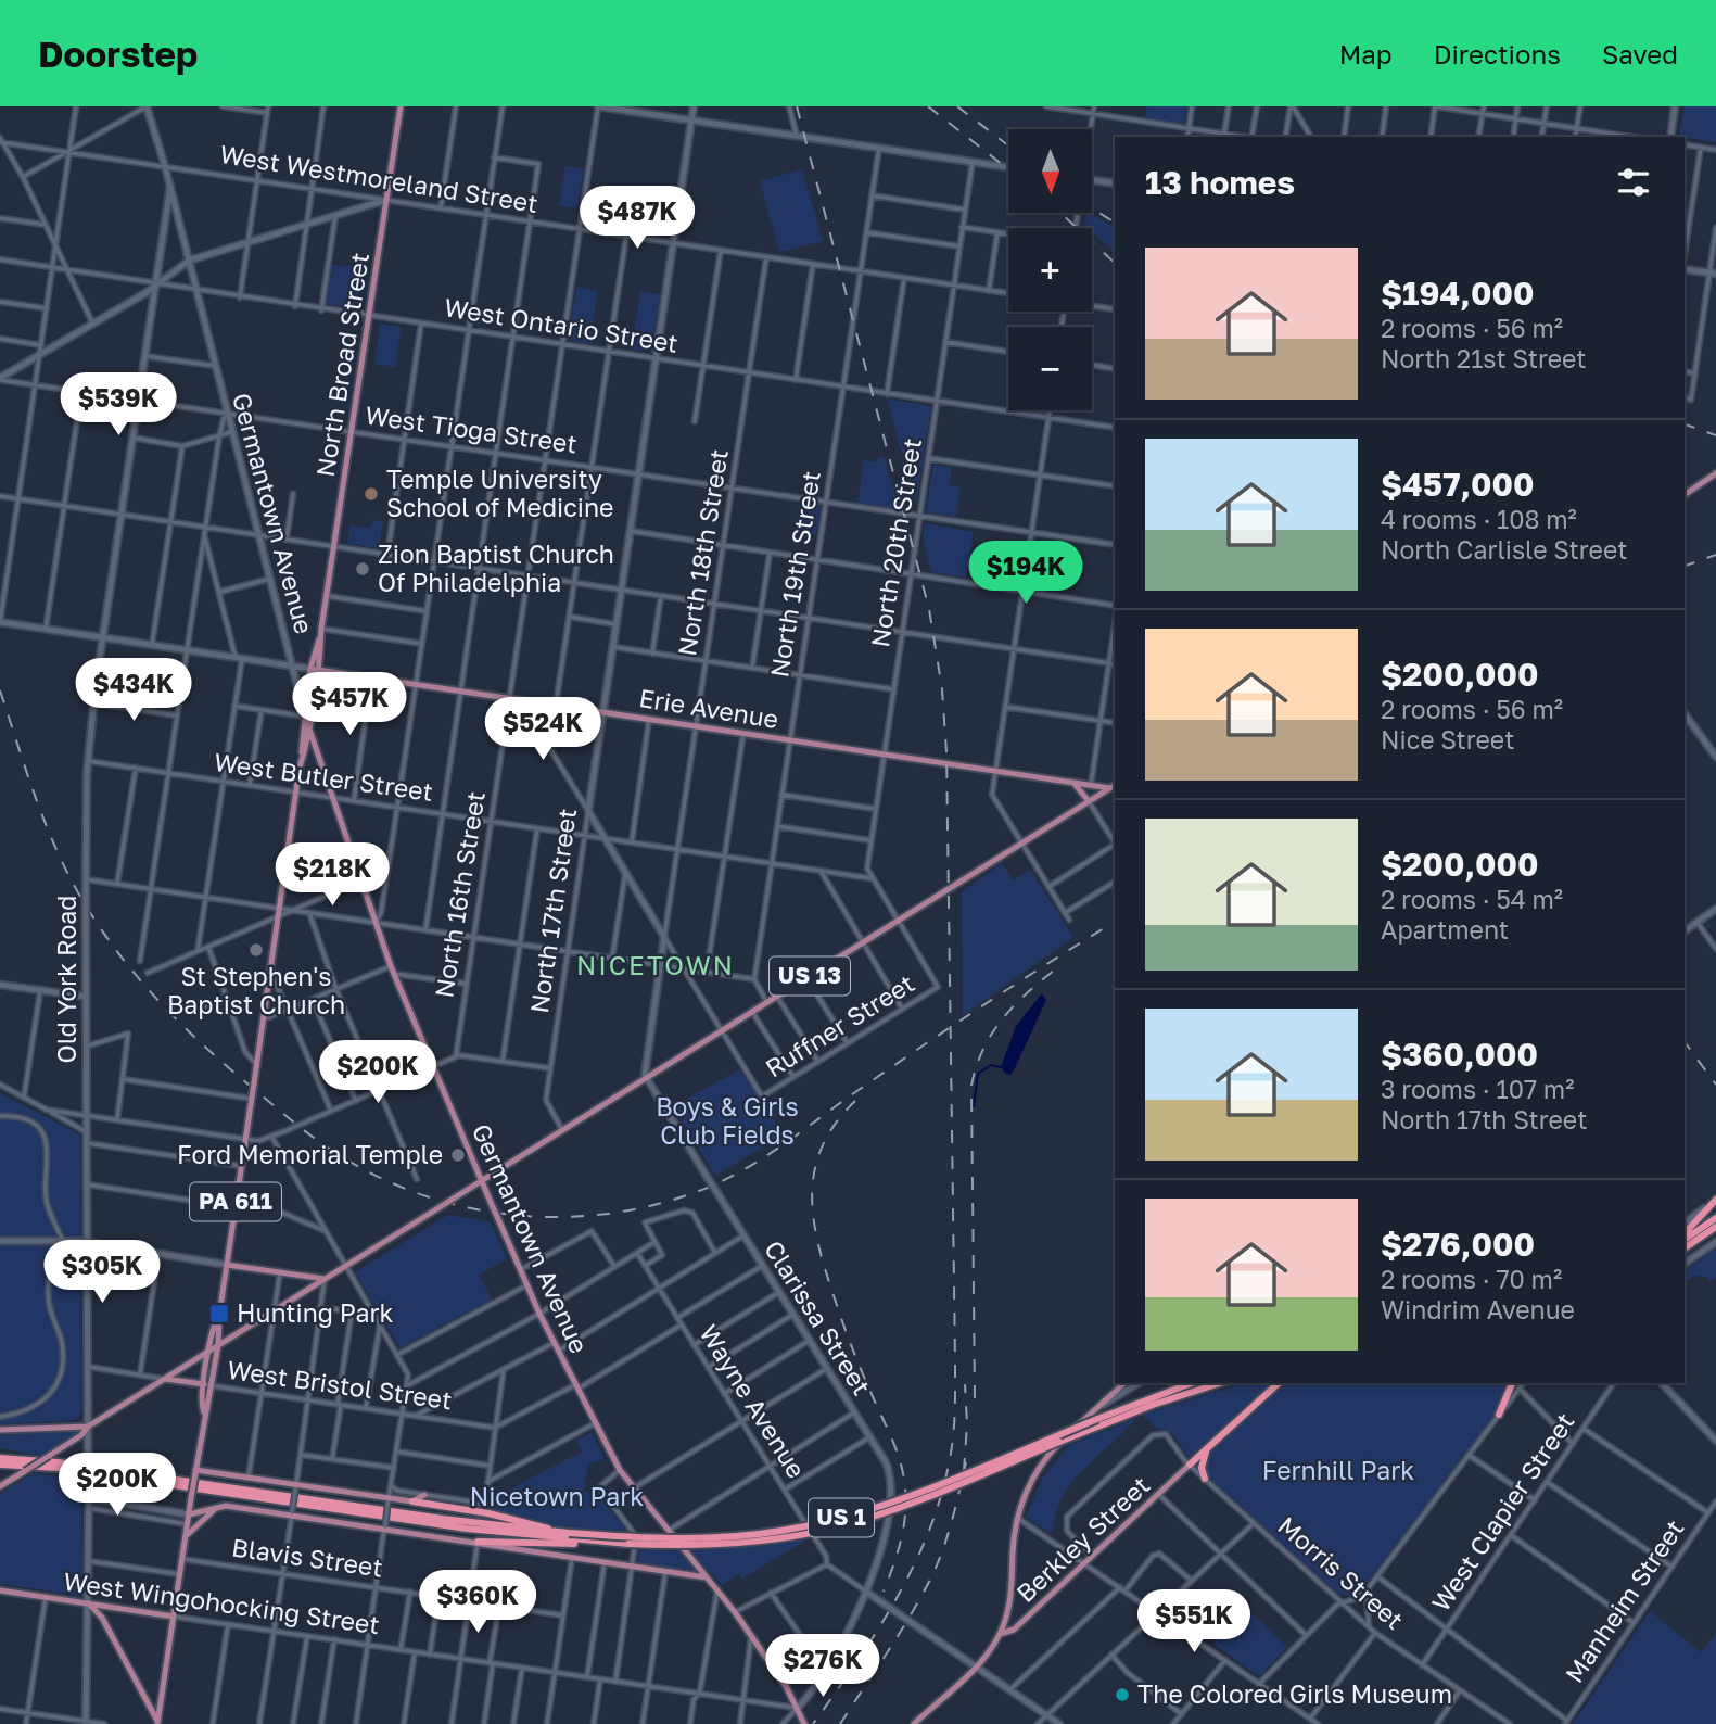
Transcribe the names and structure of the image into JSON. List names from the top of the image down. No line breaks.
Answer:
{"streets":{"highway":["US 1"],"main road":["North Broad Street","Germantown Avenue","Erie Avenue","US 13","PA 611","West Bristol Street","Berkley Street","West Wingohocking Street"],"street":["West Westmoreland Street","West Ontario Street","West Tioga Street","North 20th Street","North 18th Street","North 19th Street","West Butler Street","North 16th Street","North 17th Street","Old York Road","Ruffner Street","Clarissa Street","Wayne Avenue","West Clapier Street","Blavis Street","Morris Street","Manheim Street"]},"crossings":[["West Westmoreland Street","North Broad Street"],["West Westmoreland Street","Germantown Avenue"],["West Westmoreland Street","North 20th Street"],["West Westmoreland Street","North 18th Street"],["West Westmoreland Street","North 19th Street"],["West Westmoreland Street","North 16th Street"],["West Westmoreland Street","North 17th Street"],["West Ontario Street","North Broad Street"],["West Ontario Street","Germantown Avenue"],["West Ontario Street","North 20th Street"],["West Ontario Street","North 18th Street"],["West Ontario Street","North 19th Street"],["West Ontario Street","North 16th Street"],["West Ontario Street","North 17th Street"],["West Ontario Street","Old York Road"],["North Broad Street","West Tioga Street"],["North Broad Street","Germantown Avenue"],["North Broad Street","Erie Avenue"],["North Broad Street","West Butler Street"],["North Broad Street","US 13"],["North Broad Street","West Bristol Street"],["North Broad Street","Blavis Street"],["North Broad Street","West Wingohocking Street"],["West Tioga Street","Germantown Avenue"],["West Tioga Street","North 20th Street"],["West Tioga Street","North 18th Street"],["West Tioga Street","North 19th Street"],["West Tioga Street","North 16th Street"],["West Tioga Street","North 17th Street"],["West Tioga Street","Old York Road"],["Germantown Avenue","Erie Avenue"],["Germantown Avenue","West Butler Street"],["Germantown Avenue","US 13"],["Germantown Avenue","Old York Road"],["Germantown Avenue","Clarissa Street"],["Germantown Avenue","West Wingohocking Street"],["North 20th Street","Erie Avenue"],["North 20th Street","West Butler Street"],["North 18th Street","Erie Avenue"],["North 18th Street","West Butler Street"],["North 18th Street","US 13"],["North 18th Street","Clarissa Street"],["North 19th Street","Erie Avenue"],["North 19th Street","West Butler Street"],["Erie Avenue","North 16th Street"],["Erie Avenue","North 17th Street"],["Erie Avenue","US 13"],["Erie Avenue","Old York Road"],["West Butler Street","North 16th Street"],["West Butler Street","North 17th Street"],["West Butler Street","Old York Road"],["North 17th Street","US 13"],["US 13","Old York Road"],["US 13","Ruffner Street"],["US 13","Clarissa Street"],["US 13","West Bristol Street"],["Old York Road","West Bristol Street"],["Old York Road","West Wingohocking Street"],["Clarissa Street","Wayne Avenue"],["Clarissa Street","West Wingohocking Street"],["West Clapier Street","Morris Street"],["Berkley Street","Morris Street"]],"districts":["NICETOWN"],"parks":["Boys & Girls Club Fields","Fernhill Park","Nicetown Park"],"places":{"other":["Temple University School of Medicine","Zion Baptist Church Of Philadelphia","St Stephen's Baptist Church","Ford Memorial Temple","The Colored Girls Museum"],"transit":["Hunting Park"]},"north":"bottom","page":{"header":"Doorstep","nav":["Map","Directions","Saved"],"map_buttons":["+","−"],"heading":"13 homes","price":["$487K","$539K","$194K","$434K","$457K","$524K","$218K","$200K","$305K","$200K","$360K","$551K","$276K"],"list":[{"name":"$194,000","note":"2 rooms · 56 m² · North 21st Street"},{"name":"$457,000","note":"4 rooms · 108 m² · North Carlisle Street"},{"name":"$200,000","note":"2 rooms · 56 m² · Nice Street"},{"name":"$200,000","note":"2 rooms · 54 m² · Apartment"},{"name":"$360,000","note":"3 rooms · 107 m² · North 17th Street"},{"name":"$276,000","note":"2 rooms · 70 m² · Windrim Avenue"}]}}
